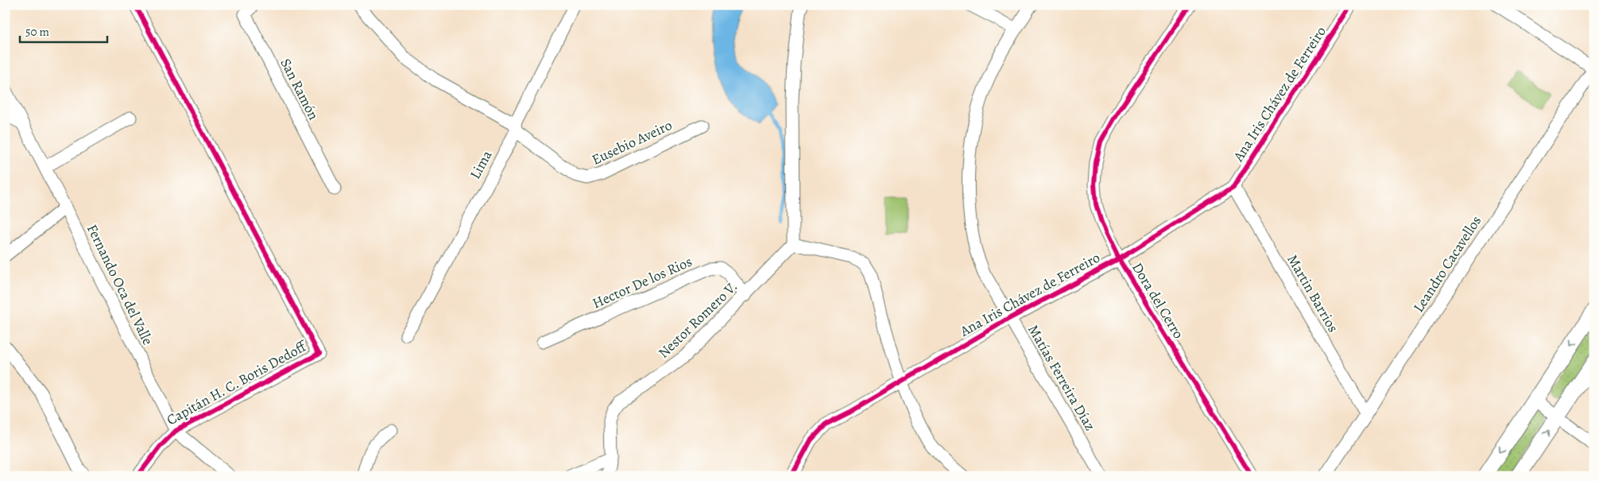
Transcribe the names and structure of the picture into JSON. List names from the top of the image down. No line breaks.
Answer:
{"streets":{"street":["San Ramón","Ana Iris Chávez de Ferreiro","Eusebio Aveiro","Lima","Leandro Cacavellos","Hector De los Rios","Fernando Oca del Valle","Martin Barrios","Dora del Cerro","Nestor Romero V.","Matías Ferreira Díaz","Capitán H. C. Boris Dedoff"]},"crossings":[["Ana Iris Chávez de Ferreiro","Martin Barrios"],["Ana Iris Chávez de Ferreiro","Dora del Cerro"],["Ana Iris Chávez de Ferreiro","Matías Ferreira Díaz"],["Eusebio Aveiro","Lima"],["Leandro Cacavellos","Martin Barrios"],["Hector De los Rios","Nestor Romero V."],["Fernando Oca del Valle","Capitán H. C. Boris Dedoff"]],"scale_bar":"50 m"}
